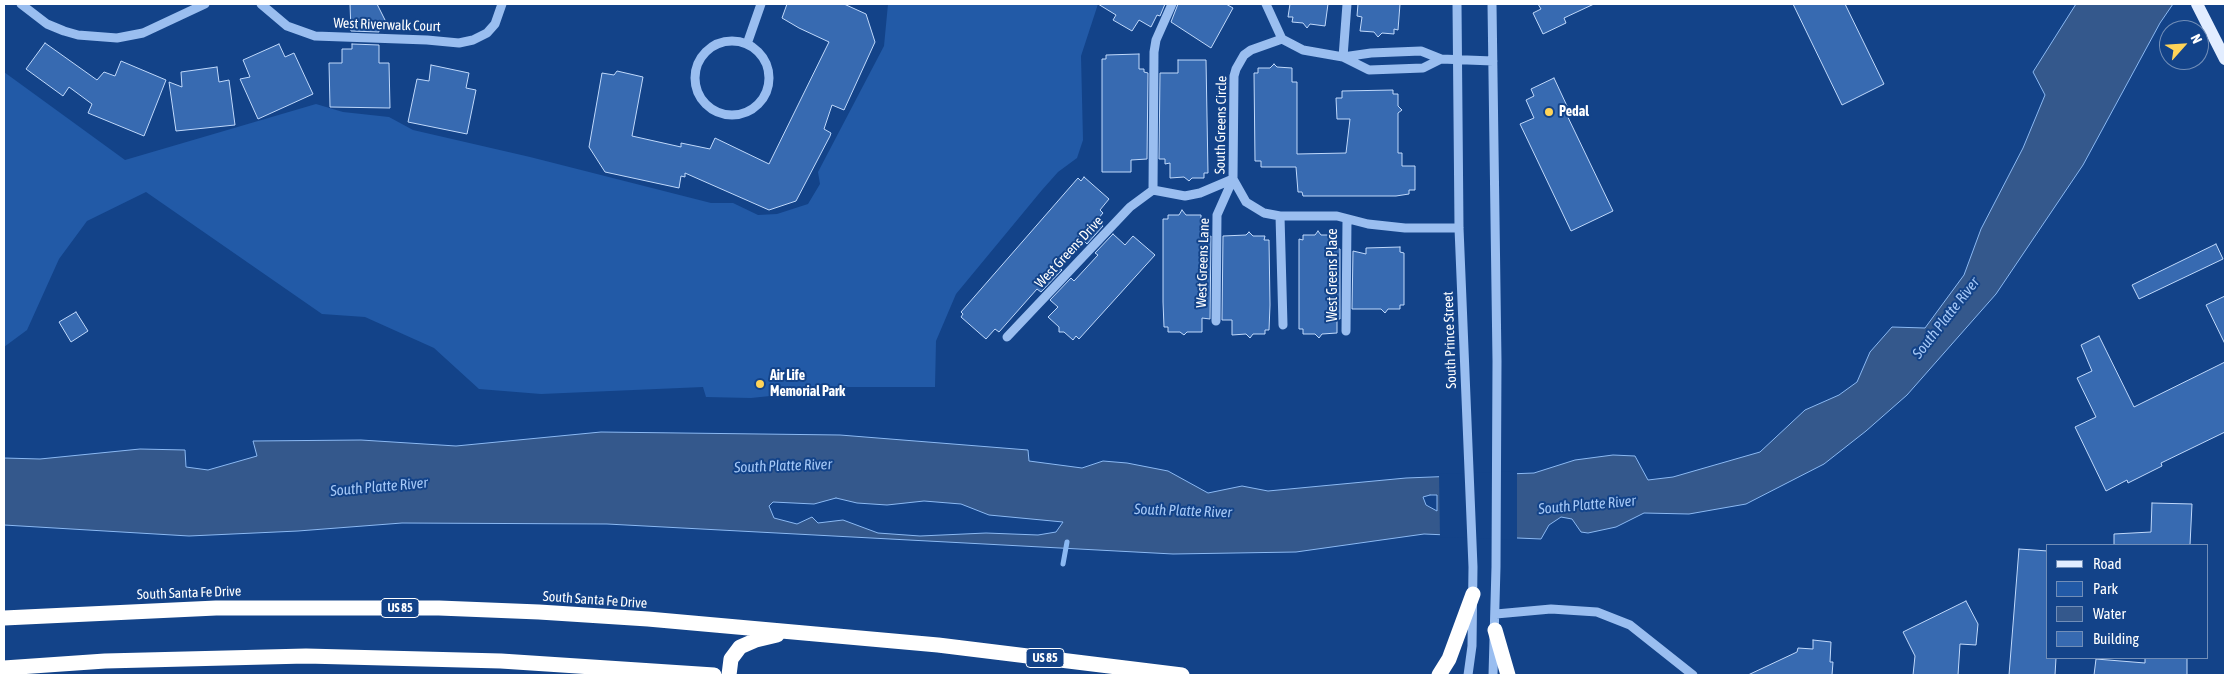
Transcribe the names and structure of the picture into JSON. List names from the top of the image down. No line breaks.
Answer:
{"streets":{"highway":["South Santa Fe Drive","US 85"],"street":["West Riverwalk Court","South Greens Circle","West Greens Drive","West Greens Lane","West Greens Place","South Prince Street"]},"crossings":[["South Greens Circle","West Greens Lane"],["South Greens Circle","West Greens Place"],["South Greens Circle","South Prince Street"]],"water":["South Platte River"],"places":["Pedal","Air Life Memorial Park"],"legend":["Road","Park","Water","Building"],"north":"top right"}
